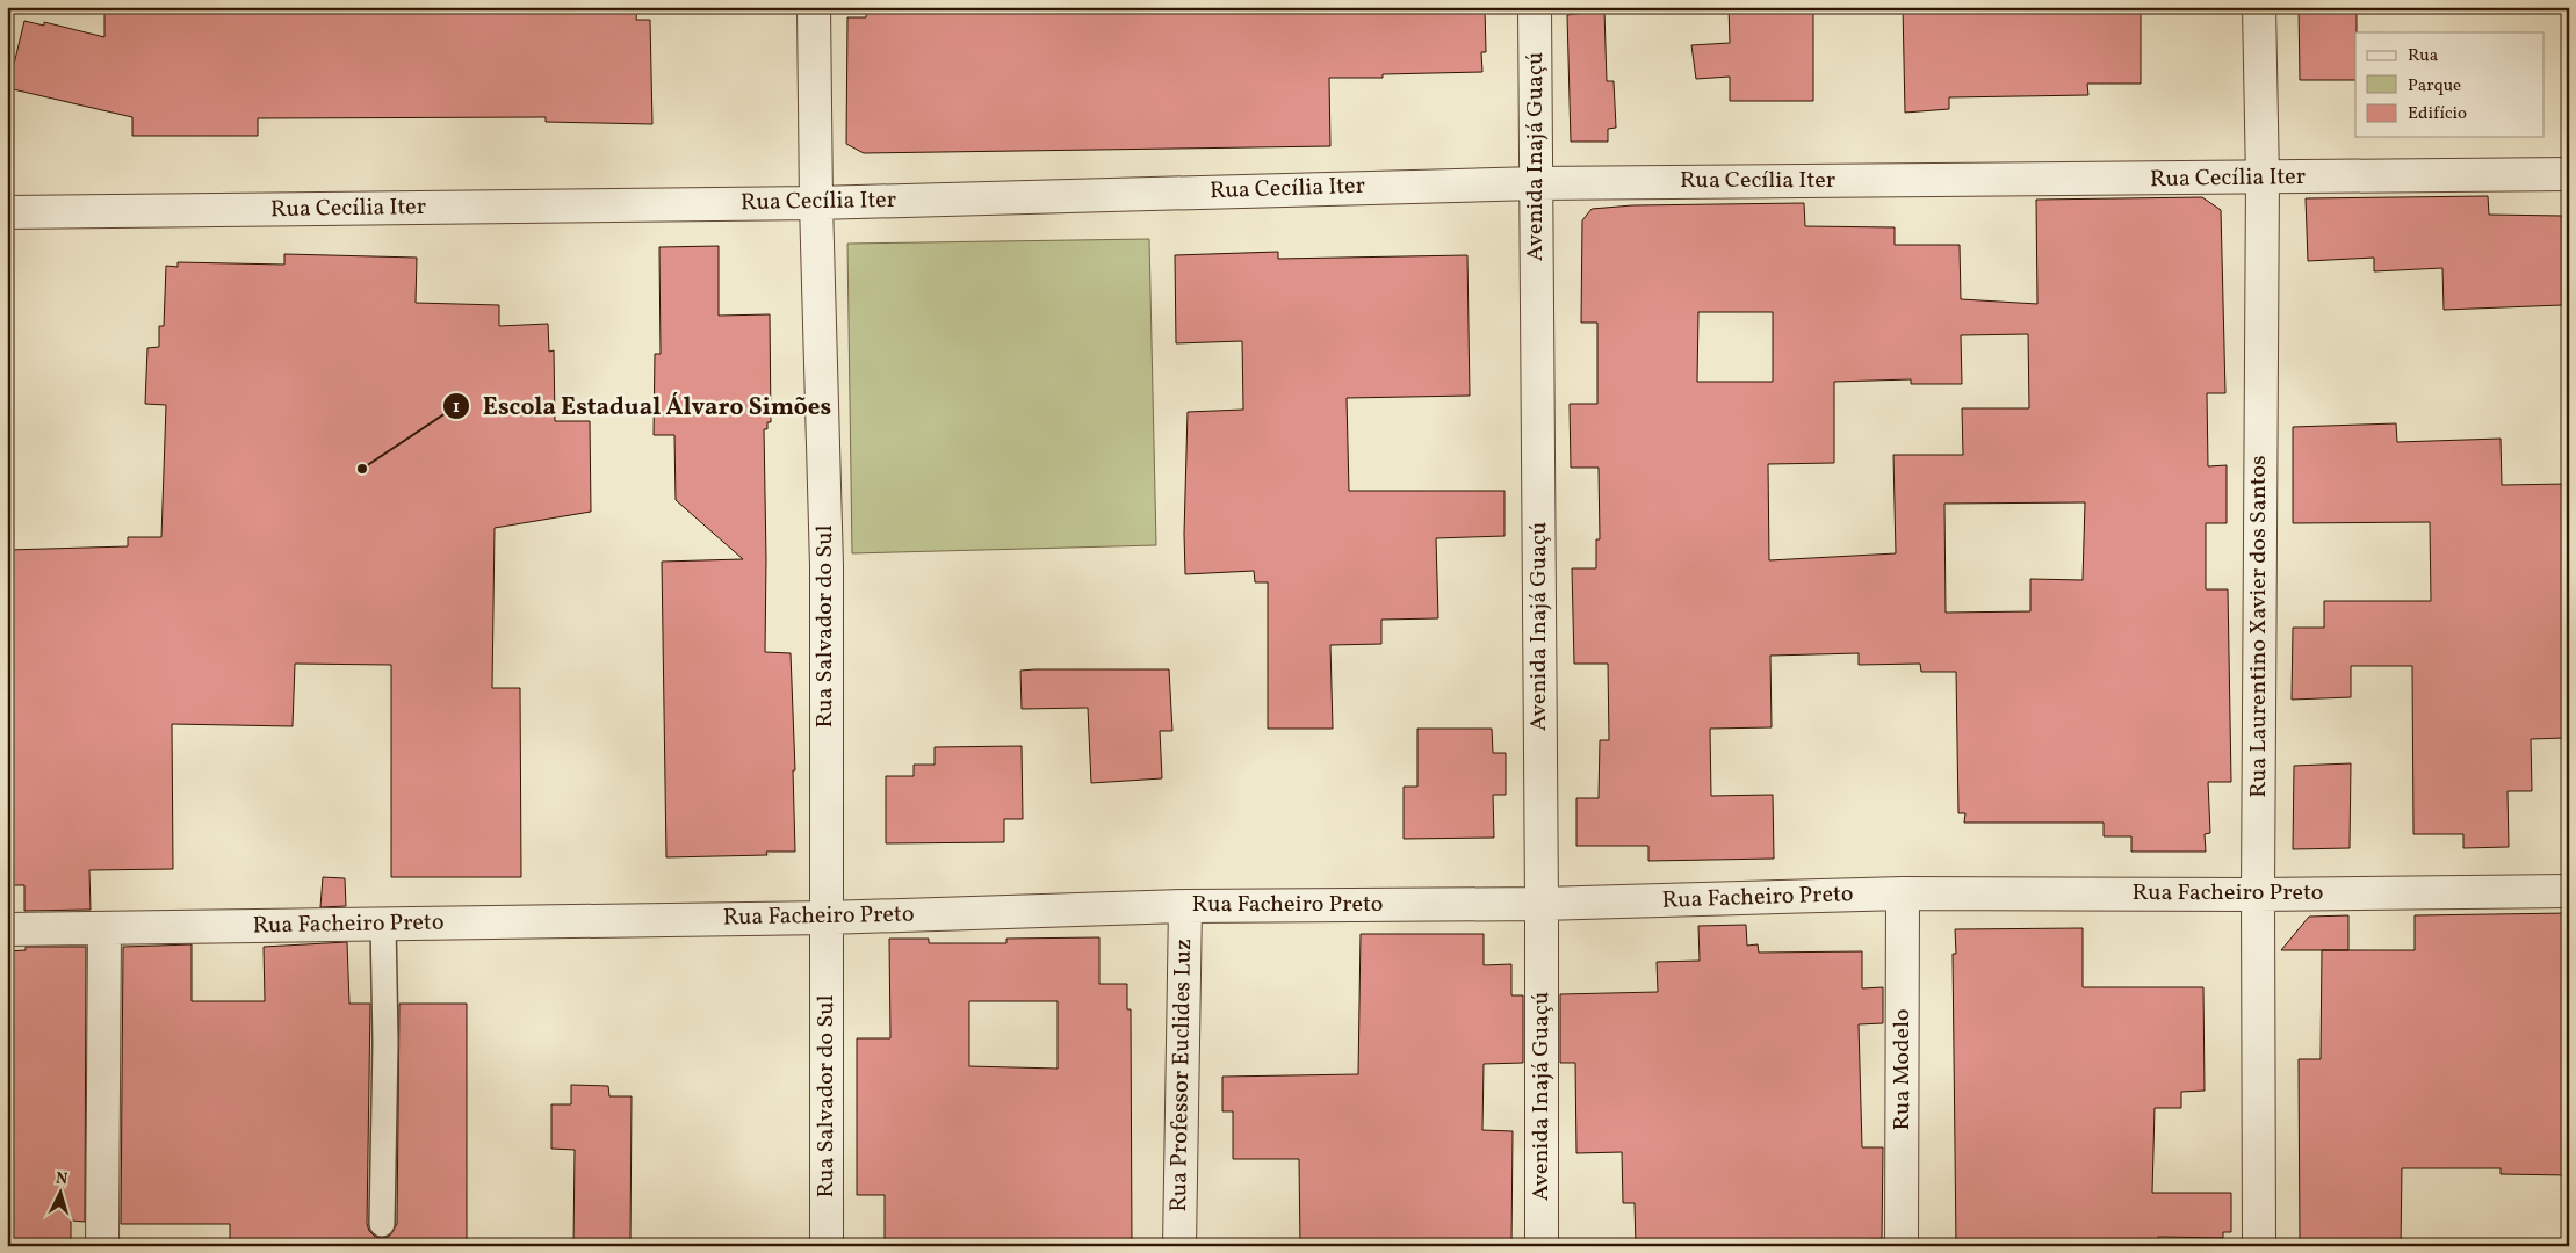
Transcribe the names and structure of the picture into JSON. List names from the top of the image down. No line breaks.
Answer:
{"streets":{"street":["Avenida Inajá Guaçú","Rua Cecília Iter","Rua Salvador do Sul","Rua Laurentino Xavier dos Santos","Rua Facheiro Preto","Rua Modelo","Rua Professor Euclides Luz"]},"crossings":[["Avenida Inajá Guaçú","Rua Cecília Iter"],["Avenida Inajá Guaçú","Rua Facheiro Preto"],["Rua Cecília Iter","Rua Salvador do Sul"],["Rua Cecília Iter","Rua Laurentino Xavier dos Santos"],["Rua Salvador do Sul","Rua Facheiro Preto"],["Rua Laurentino Xavier dos Santos","Rua Facheiro Preto"],["Rua Facheiro Preto","Rua Modelo"],["Rua Facheiro Preto","Rua Professor Euclides Luz"]],"places":["Escola Estadual Álvaro Simões"],"legend":["Rua","Parque","Edifício"],"north":"top"}
